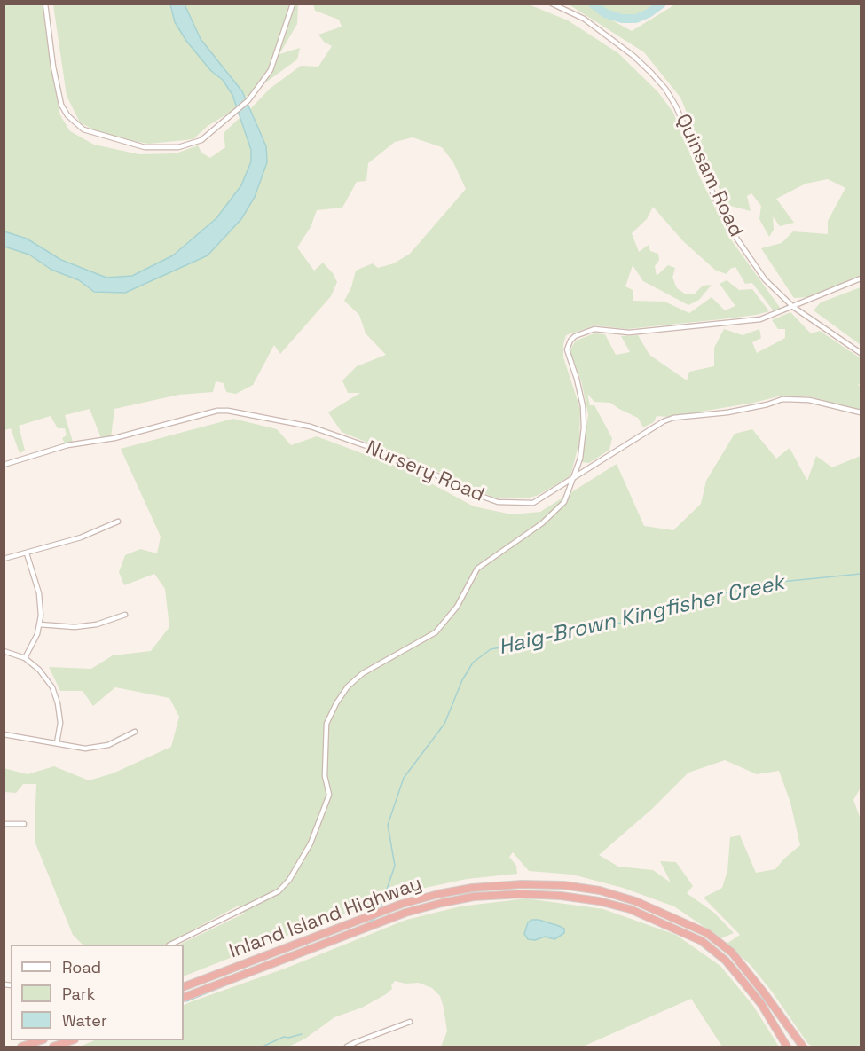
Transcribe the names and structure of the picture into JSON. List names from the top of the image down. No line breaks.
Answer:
{"streets":{"highway":["Inland Island Highway"],"street":["Quinsam Road","Nursery Road"]},"water":["Haig-Brown Kingfisher Creek"],"legend":["Road","Park","Water"]}
